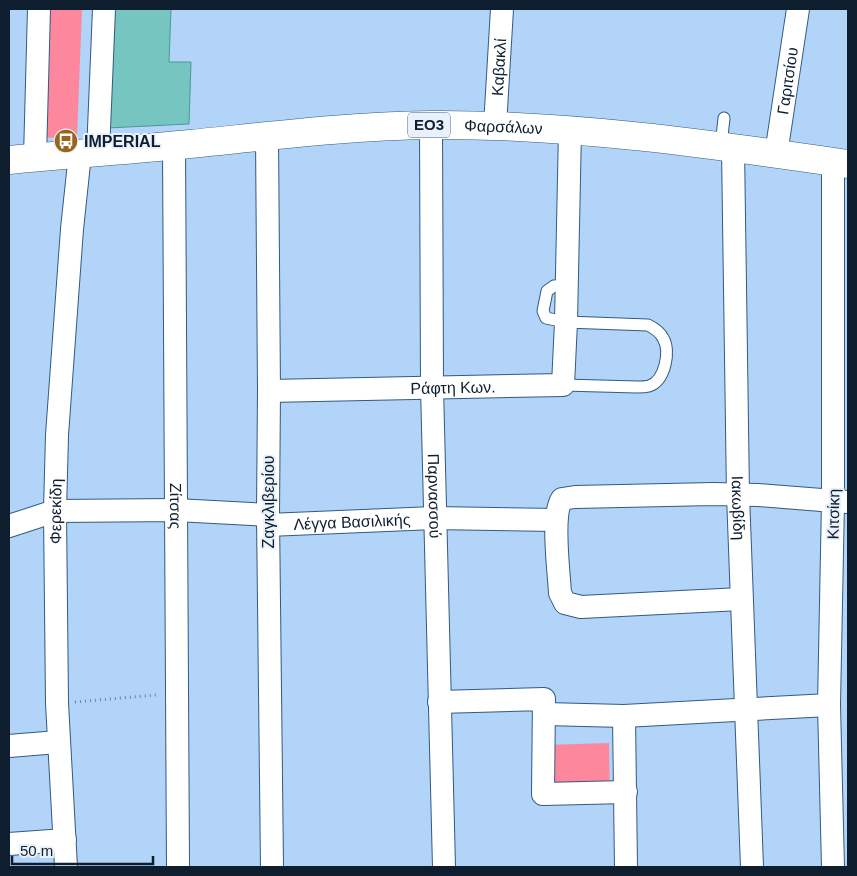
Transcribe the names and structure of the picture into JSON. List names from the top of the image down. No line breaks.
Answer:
{"streets":{"main road":["ΕΟ3","Φαρσάλων"],"street":["Καβακλί","Γαριτσίου","Ράφτη Κων.","Παρνασσού","Ζαγκλιβερίου","Ζίτσας","Ιακωβίδη","Φερεκίδη","Κιτσίκη","Λέγγα Βασιλικής"]},"crossings":[["Καβακλί","Φαρσάλων"],["Γαριτσίου","Φαρσάλων"],["Φαρσάλων","Παρνασσού"],["Φαρσάλων","Ζαγκλιβερίου"],["Φαρσάλων","Ζίτσας"],["Φαρσάλων","Ιακωβίδη"],["Φαρσάλων","Φερεκίδη"],["Φαρσάλων","Κιτσίκη"],["Ράφτη Κων.","Παρνασσού"],["Ράφτη Κων.","Ζαγκλιβερίου"],["Παρνασσού","Λέγγα Βασιλικής"],["Ζαγκλιβερίου","Λέγγα Βασιλικής"],["Ζίτσας","Λέγγα Βασιλικής"],["Ιακωβίδη","Λέγγα Βασιλικής"],["Φερεκίδη","Λέγγα Βασιλικής"],["Κιτσίκη","Λέγγα Βασιλικής"]],"places":{"bus stop":["IMPERIAL"]},"scale_bar":"50 m"}
